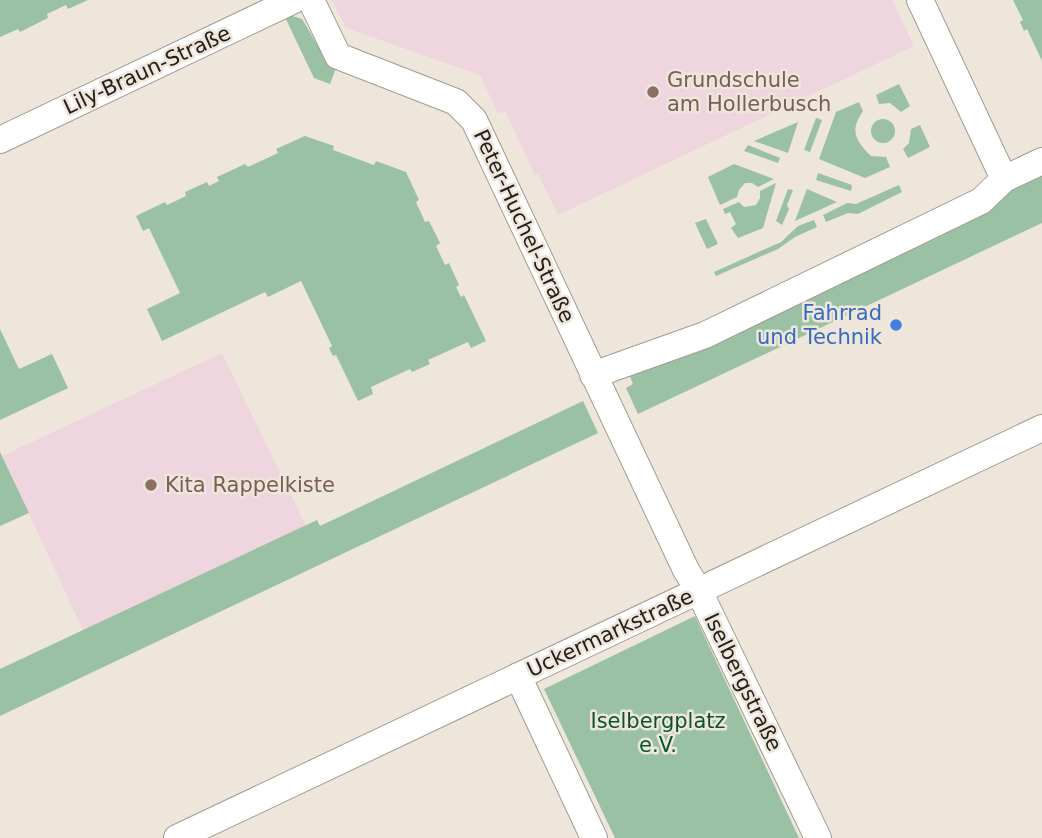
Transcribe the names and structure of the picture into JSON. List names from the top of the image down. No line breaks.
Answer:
{"streets":{"street":["Lily-Braun-Straße","Peter-Huchel-Straße","Uckermarkstraße","Iselbergstraße"]},"crossings":[["Peter-Huchel-Straße","Iselbergstraße"],["Uckermarkstraße","Iselbergstraße"]],"parks":["Iselbergplatz e.V."],"places":["Grundschule am Hollerbusch","Fahrrad und Technik","Kita Rappelkiste"]}
